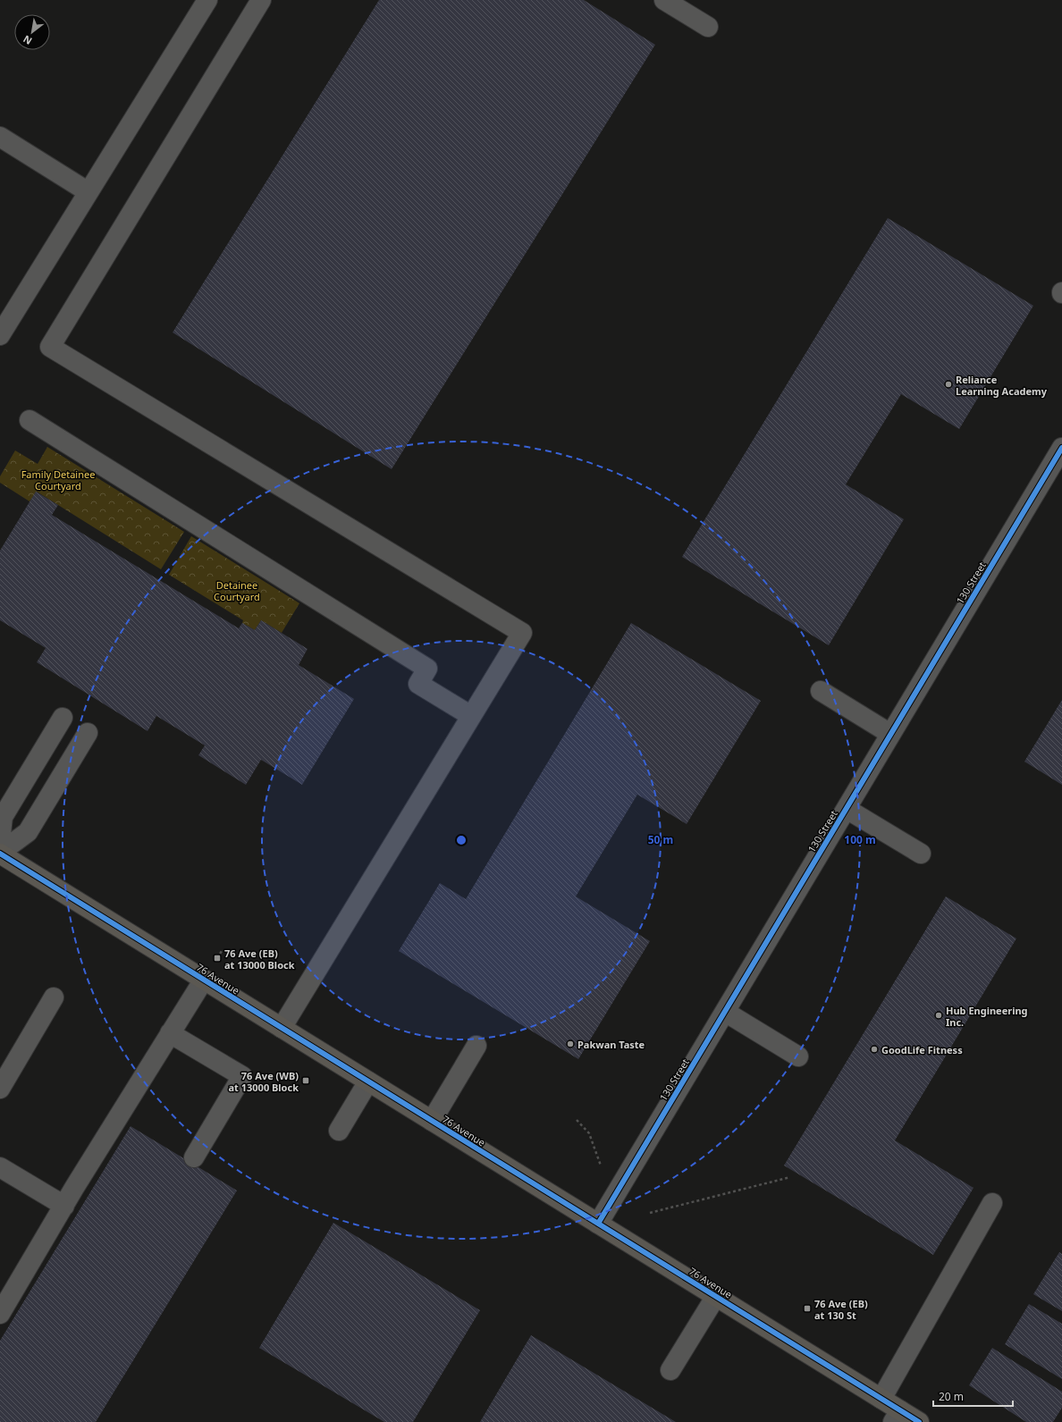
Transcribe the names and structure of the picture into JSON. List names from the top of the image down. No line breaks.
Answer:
{"streets":{"main road":["76 Avenue"],"street":["130 Street"]},"crossings":[["130 Street","76 Avenue"]],"parks":["Family Detainee Courtyard","Detainee Courtyard"],"places":{"other":["Reliance Learning Academy","Hub Engineering Inc.","Pakwan Taste","GoodLife Fitness"],"transit":["76 Ave (EB) at 13000 Block","76 Ave (WB) at 13000 Block","76 Ave (EB) at 130 St"]},"scale_bar":"20 m","north":"bottom left","rings":["50 m","100 m"]}
